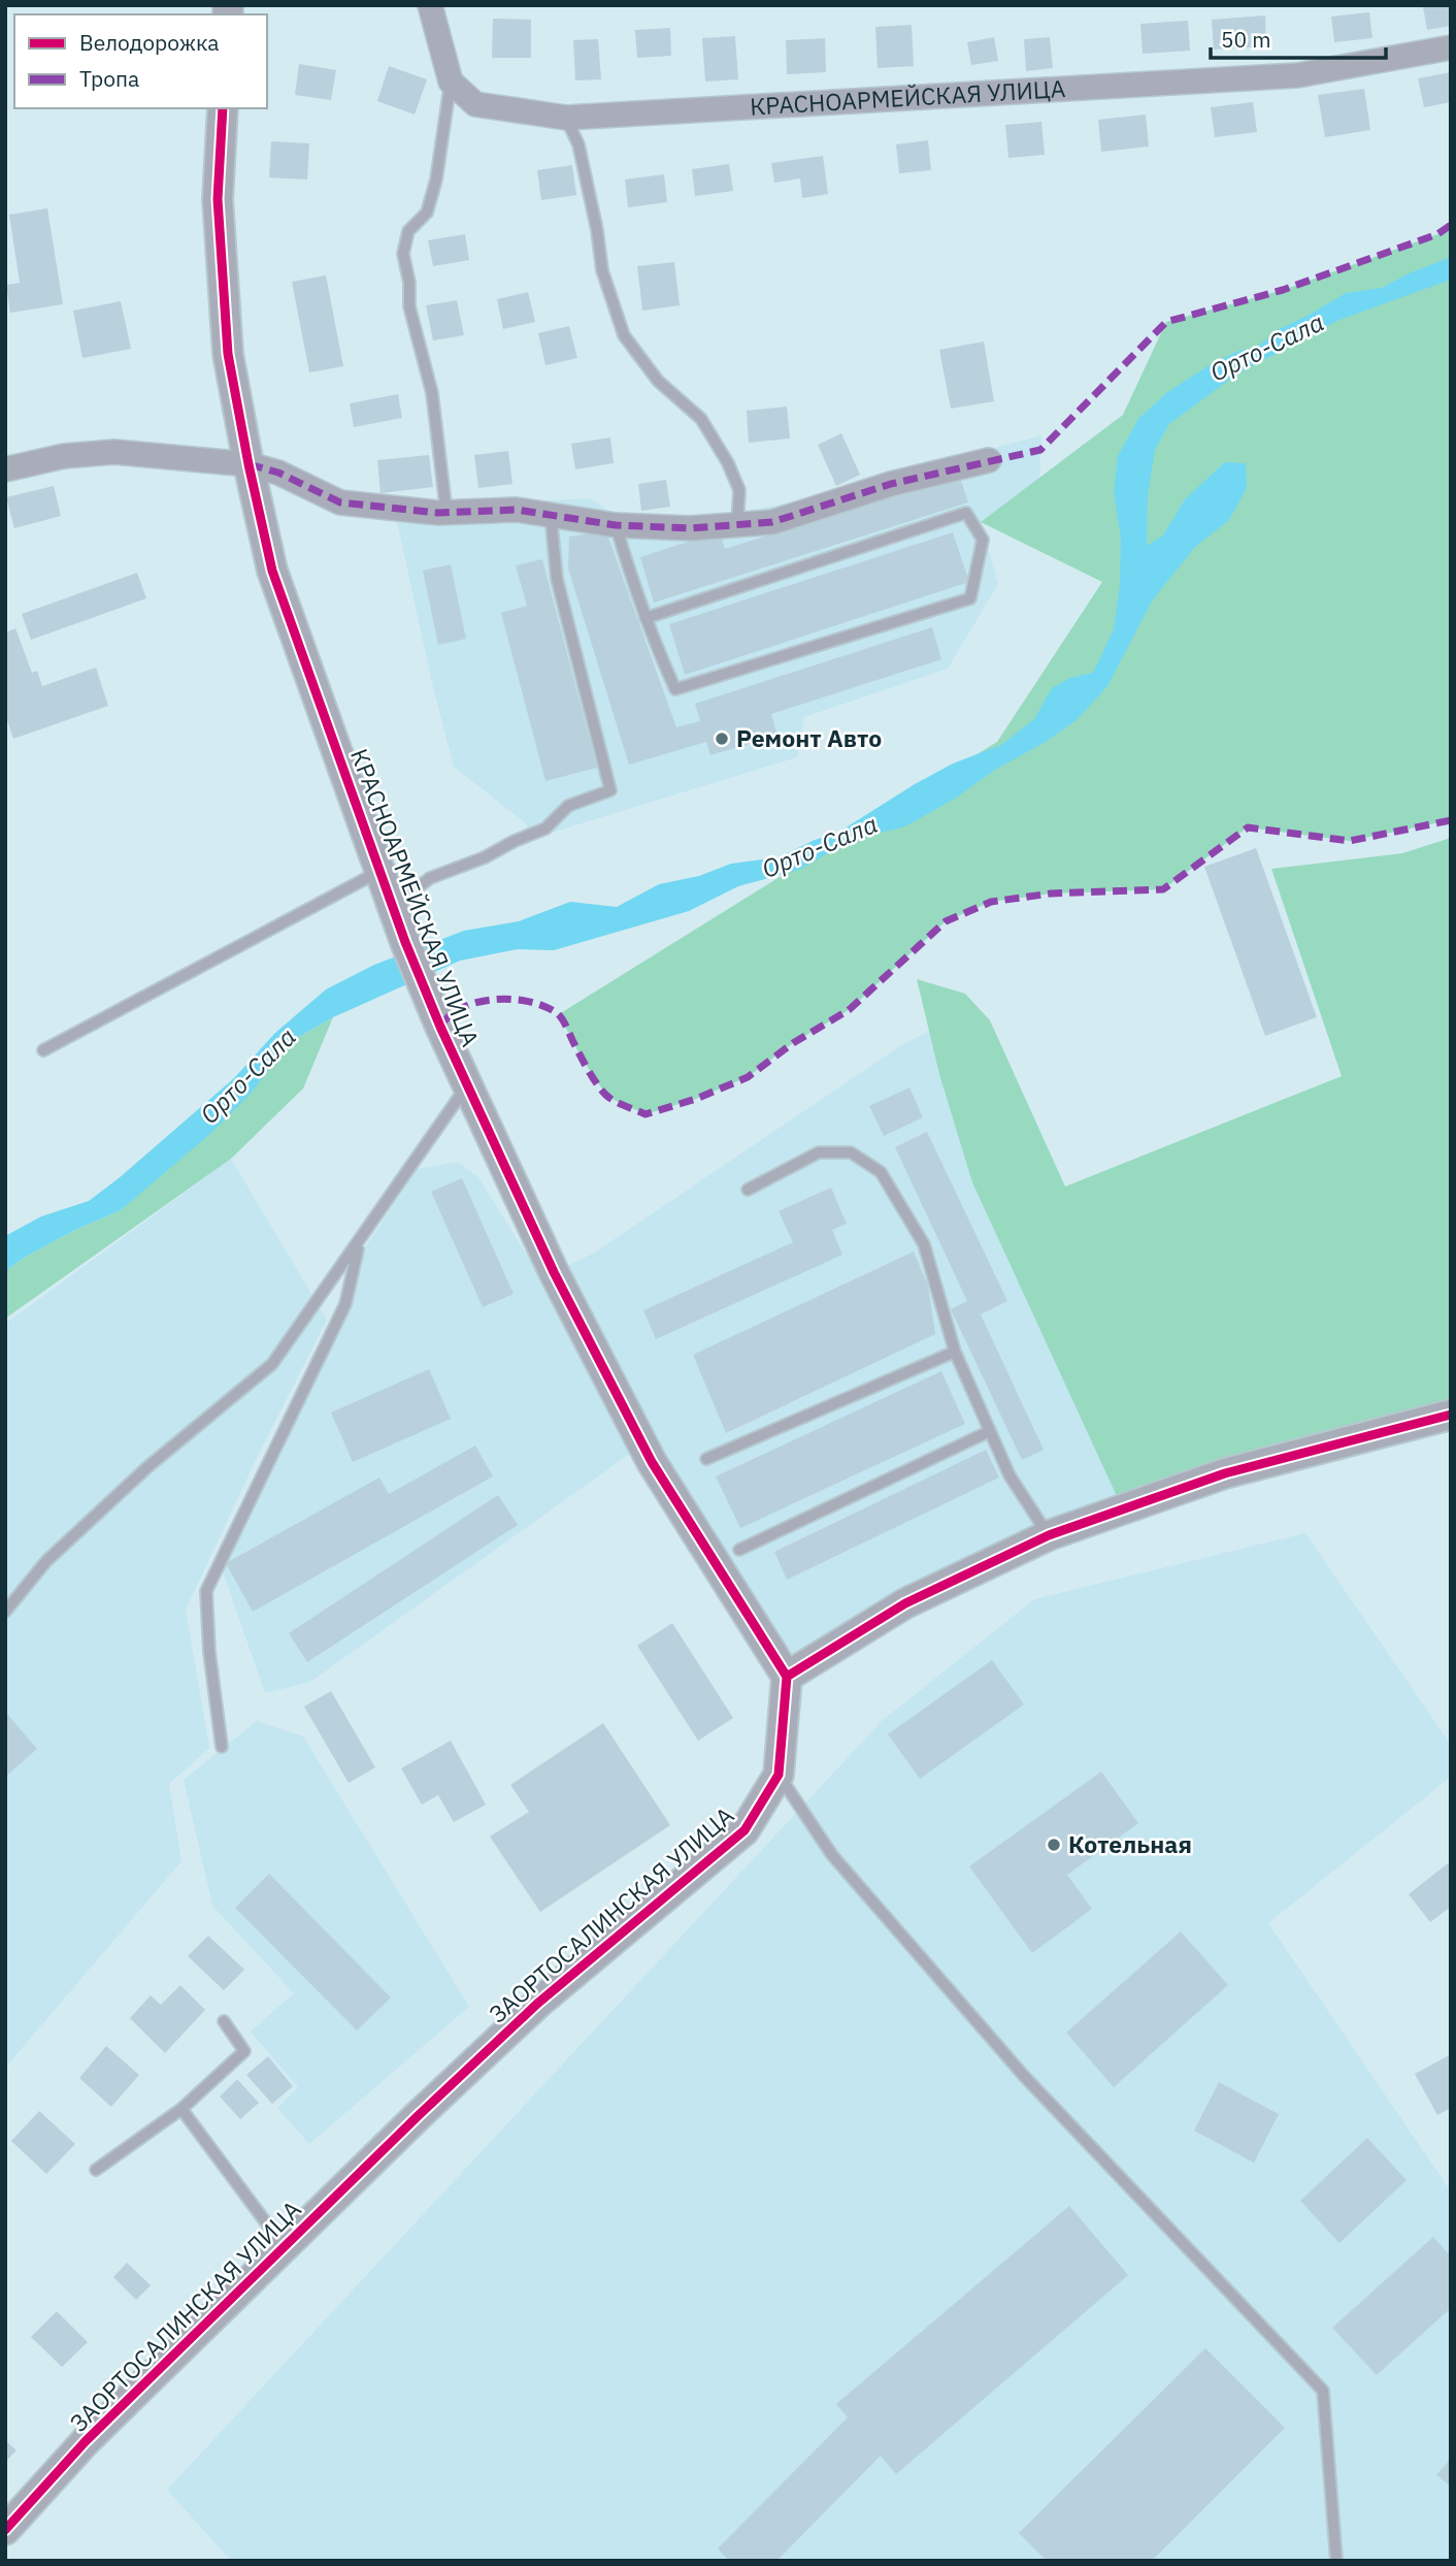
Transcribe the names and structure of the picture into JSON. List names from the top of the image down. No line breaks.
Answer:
{"streets":{"street":["КРАСНОАРМЕЙСКАЯ УЛИЦА","ЗАОРТОСАЛИНСКАЯ УЛИЦА"]},"crossings":[["КРАСНОАРМЕЙСКАЯ УЛИЦА","ЗАОРТОСАЛИНСКАЯ УЛИЦА"]],"water":["Орто-Сала"],"places":["Ремонт Авто","Котельная"],"legend":["Велодорожка","Тропа"],"scale_bar":"50 m"}
